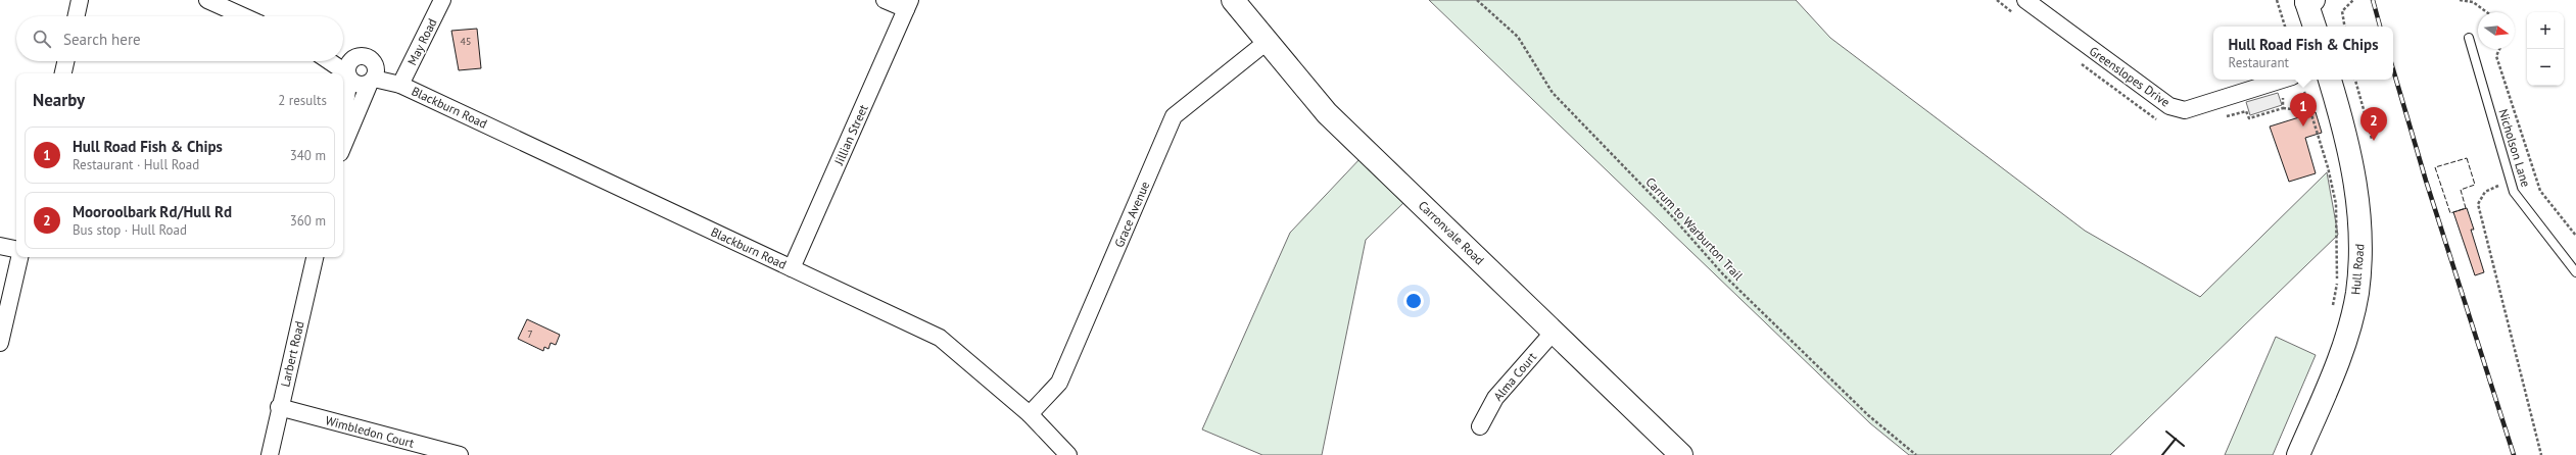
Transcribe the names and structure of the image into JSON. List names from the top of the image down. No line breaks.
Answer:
{"streets":{"street":["May Road","Greenslopes Drive","Blackburn Road","Jillian Street","Grace Avenue","Carronvale Road","Hull Road","Larbert Road","Alma Court","Wimbledon Court"],"lane":["Nicholson Lane"],"path":["Carrum to Warburton Trail"]},"crossings":[["May Road","Blackburn Road"],["Blackburn Road","Jillian Street"],["Blackburn Road","Grace Avenue"],["Grace Avenue","Carronvale Road"],["Carronvale Road","Alma Court"],["Larbert Road","Wimbledon Court"]],"house_numbers":["45","7"],"north":"right","page":{"map_buttons":["+","−"],"search":"Search here","popup":["Hull Road Fish & Chips","Restaurant"],"heading":["Nearby","2 results"],"pins":["1","2"],"list":[{"mark":"1","name":"Hull Road Fish & Chips","note":"Restaurant · Hull Road","value":"340 m"},{"mark":"2","name":"Mooroolbark Rd/Hull Rd","note":"Bus stop · Hull Road","value":"360 m"}]}}
